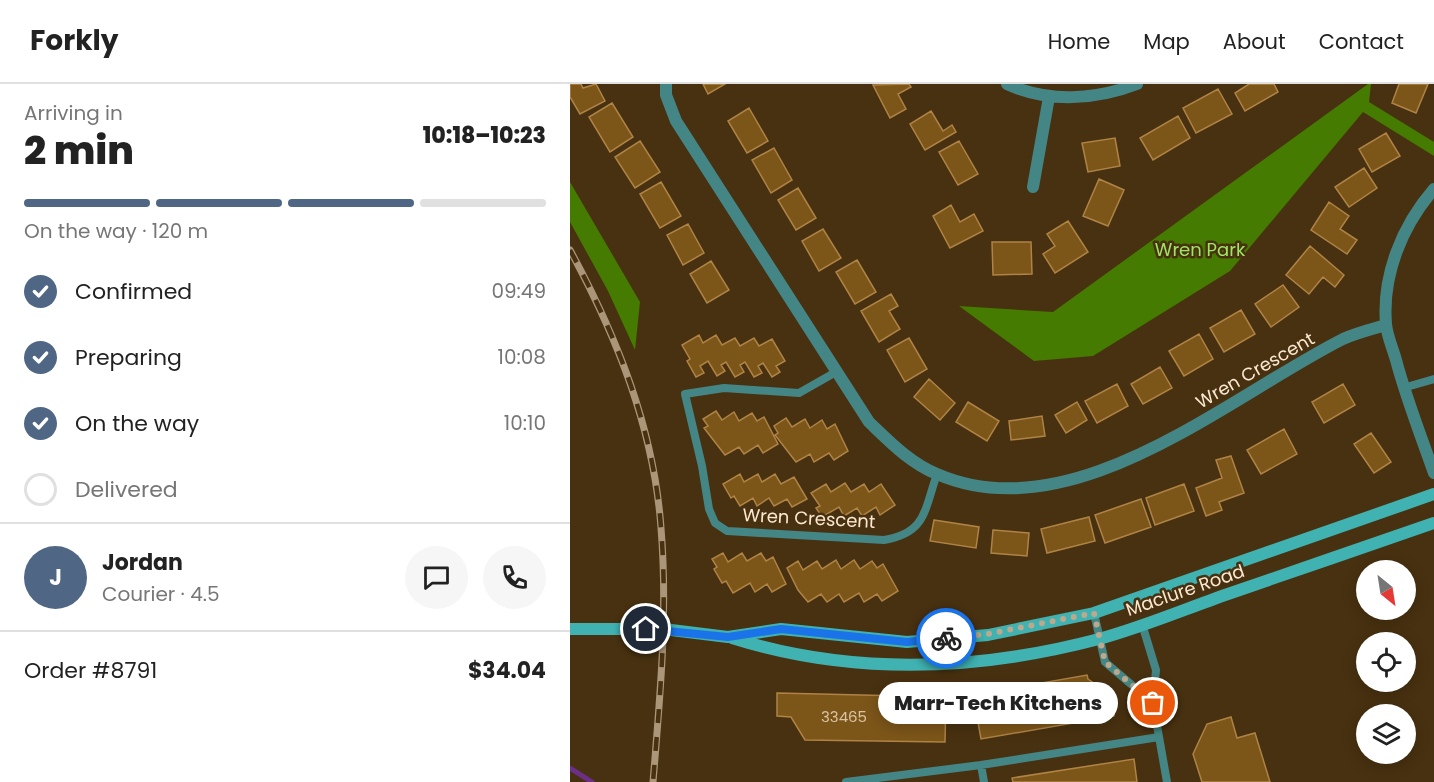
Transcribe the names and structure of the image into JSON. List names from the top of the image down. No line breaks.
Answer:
{"streets":{"main road":["Maclure Road"],"street":["Wren Crescent"]},"parks":["Wren Park"],"places":["Marr-Tech Kitchens"],"house_numbers":["33465"],"north":"bottom right","page":{"header":"Forkly","nav":["Home","Map","About","Contact"],"heading":["2 min","Arriving in","10:18–10:23"],"panel":["Jordan","Courier · 4.5","Order #8791","$34.04"],"bar":"On the way · 120 m","list":[["Confirmed","09:49"],["Preparing","10:08"],["On the way","10:10"],"Delivered"],"round":"J","bubble":"Marr-Tech Kitchens"}}
